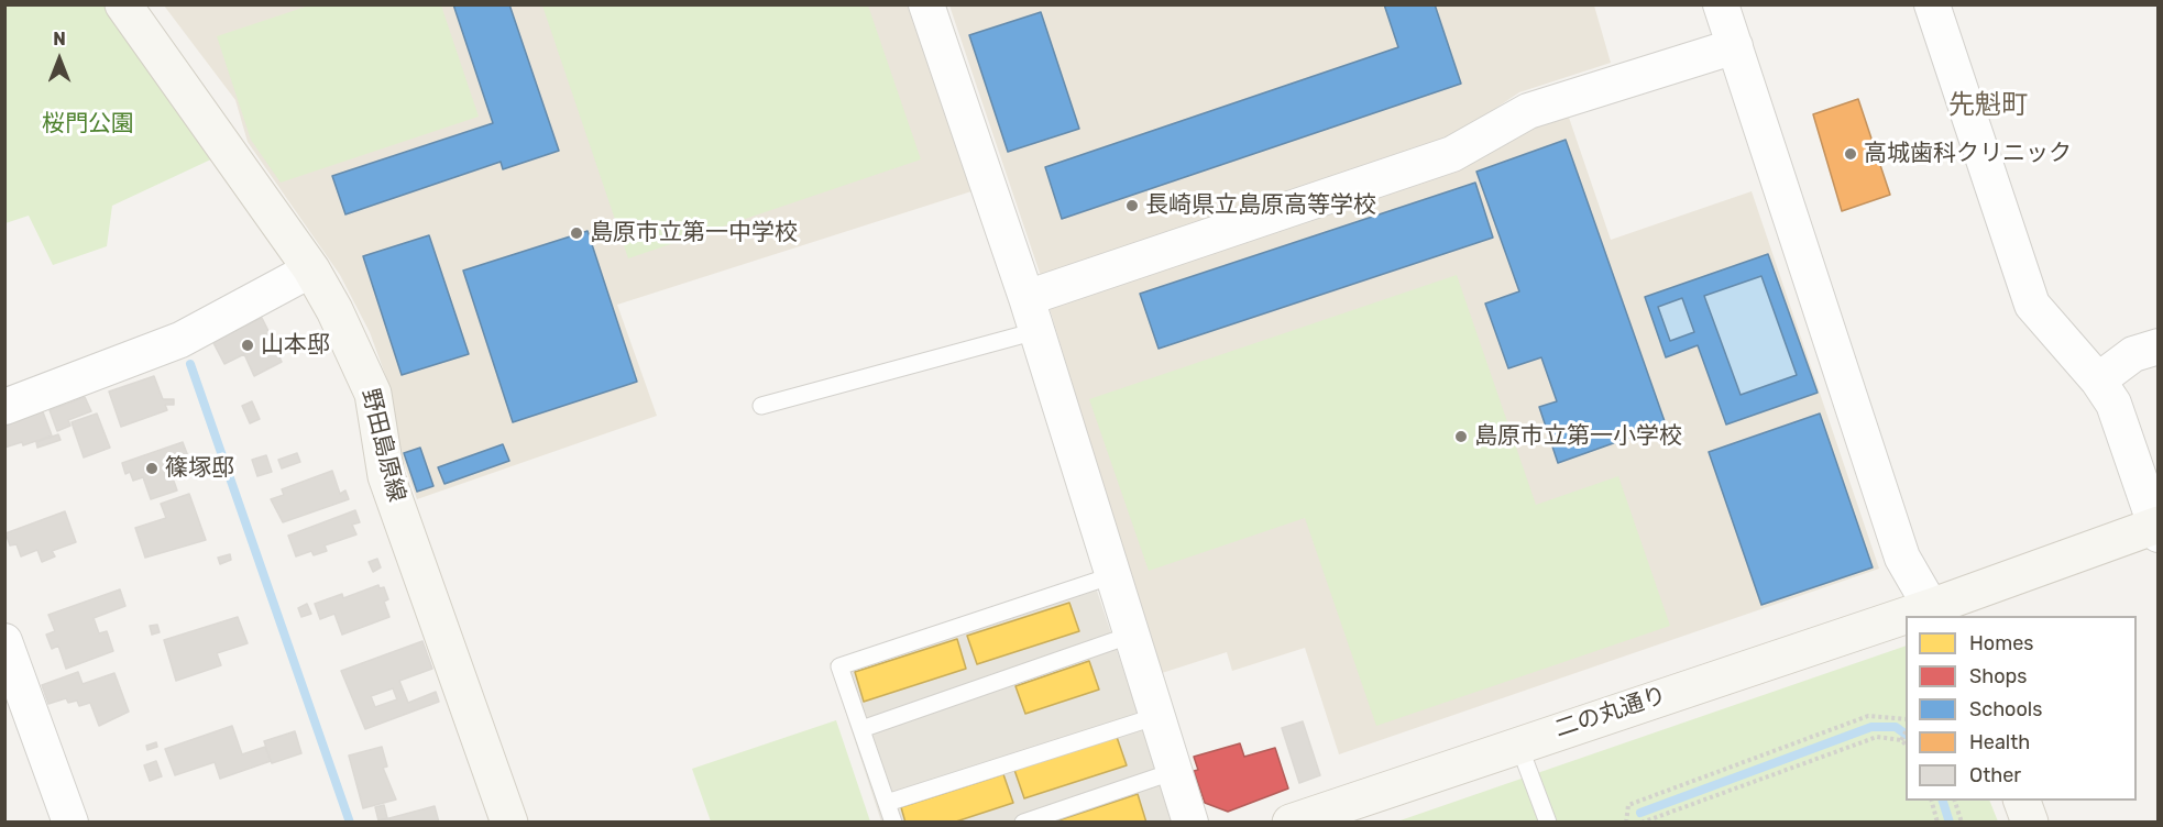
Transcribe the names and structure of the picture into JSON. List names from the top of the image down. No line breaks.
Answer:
{"streets":{"street":["野田島原線","二の丸通り"]},"districts":["先魁町"],"parks":["桜門公園"],"places":["高城歯科クリニック","長崎県立島原高等学校","島原市立第一中学校","山本邸","島原市立第一小学校","篠塚邸"],"legend":["Homes","Shops","Schools","Health","Other"],"north":"top"}
